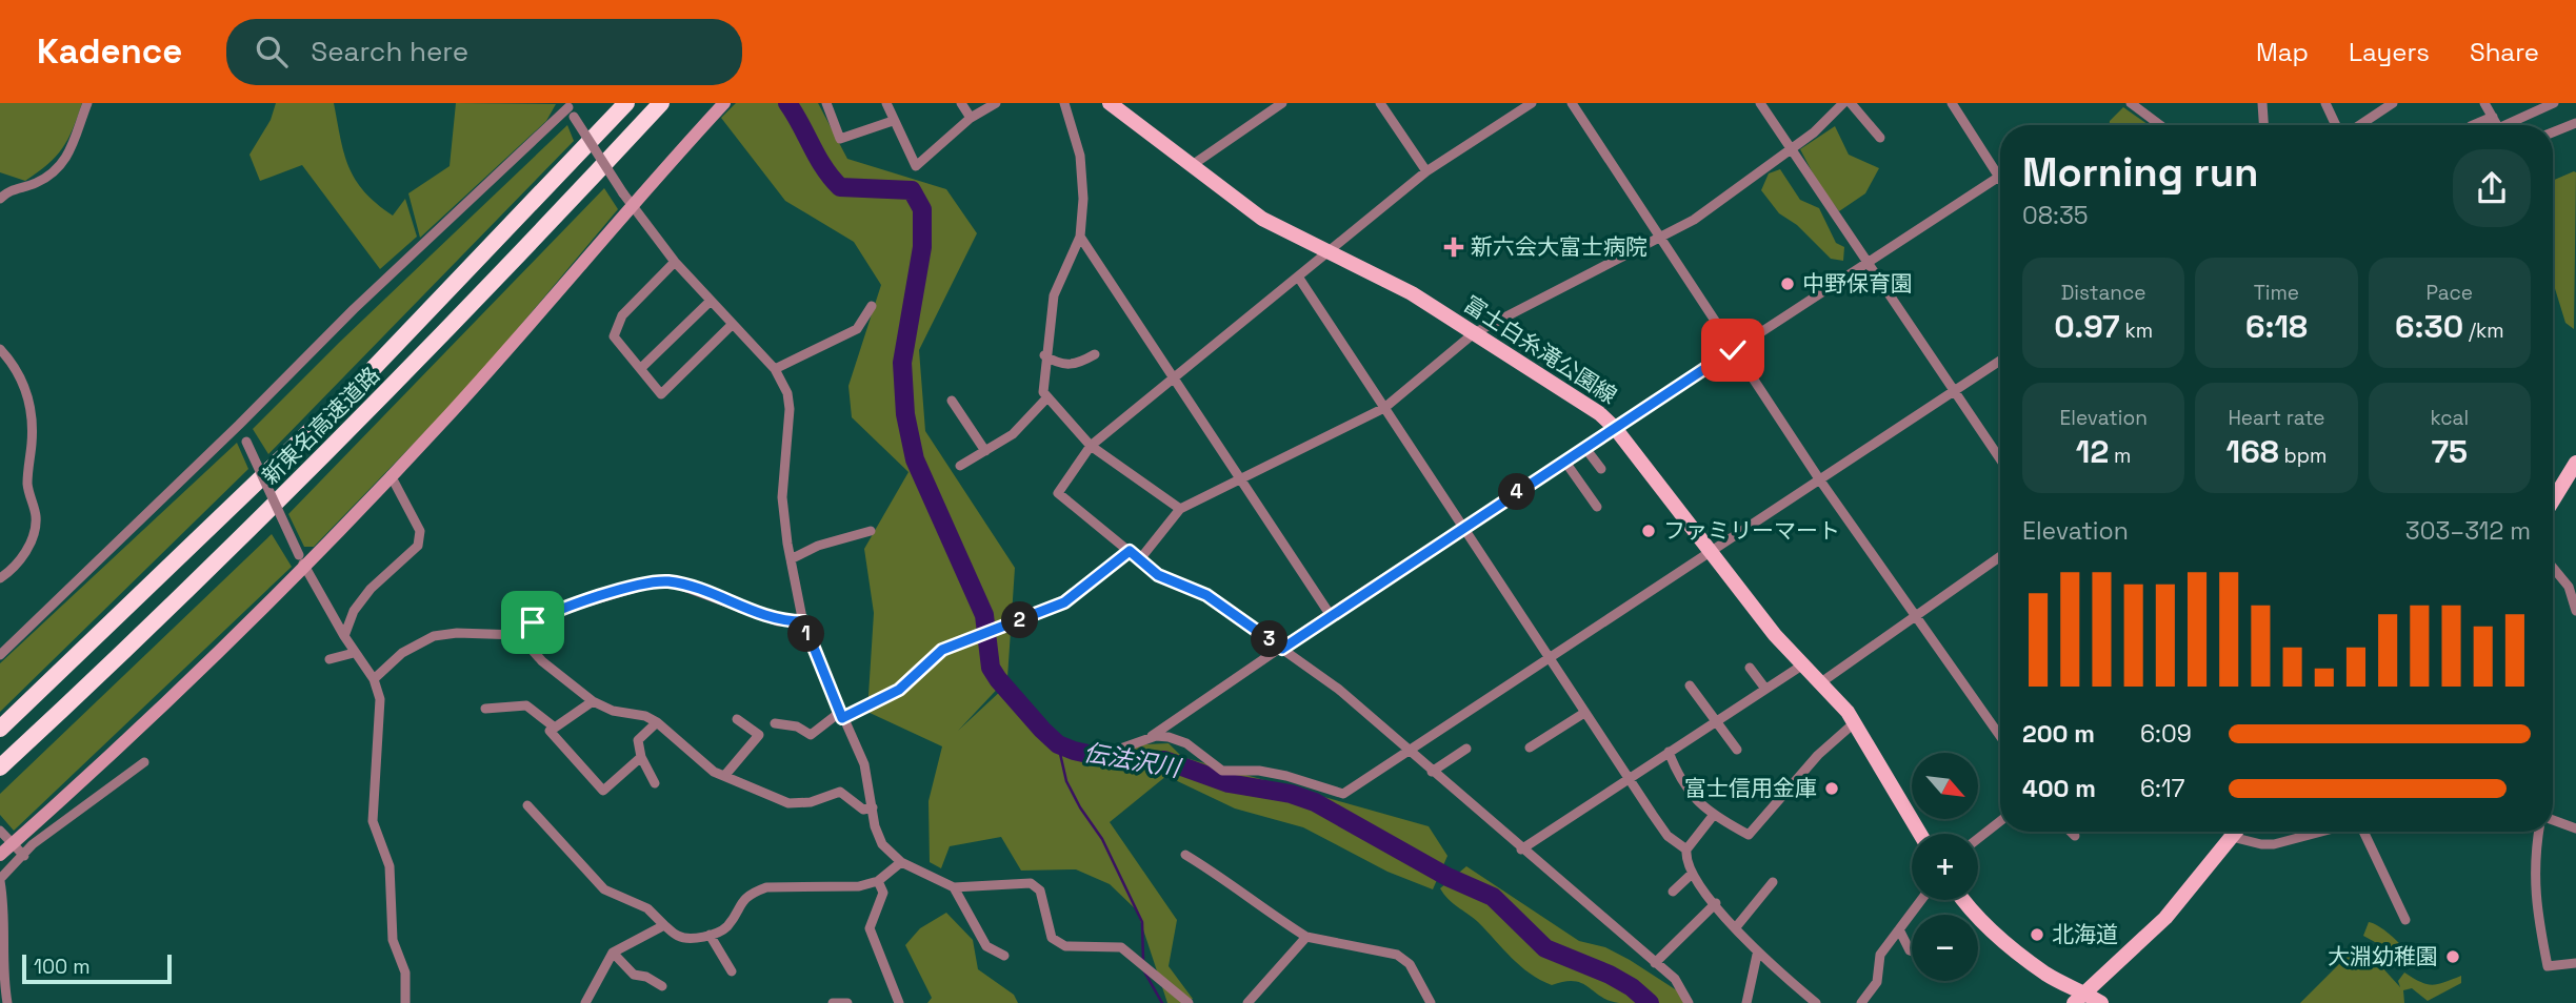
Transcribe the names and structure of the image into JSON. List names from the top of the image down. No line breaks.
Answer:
{"streets":{"highway":["新東名高速道路"],"main road":["富士白糸滝公園線"]},"water":["伝法沢川"],"places":{"health":["新六会大富士病院"],"other":["中野保育園","ファミリーマート","富士信用金庫","北海道","大淵幼稚園"]},"scale_bar":"100 m","north":"bottom right","page":{"header":"Kadence","search":"Search here","nav":["Map","Layers","Share"],"heading":["Morning run","08:35"],"stats":[["Distance","0.97 km"],["Time","6:18"],["Pace","6:30 /km"],["Elevation","12 m"],["Heart rate","168 bpm"],["kcal","75"]],"pins":["4","2","1","3"],"chart":["Elevation","303–312 m"],"list":[{"name":"200 m","note":"6:09"},{"name":"400 m","note":"6:17"}],"map_buttons":["+","−"],"scale":"100 m"}}
